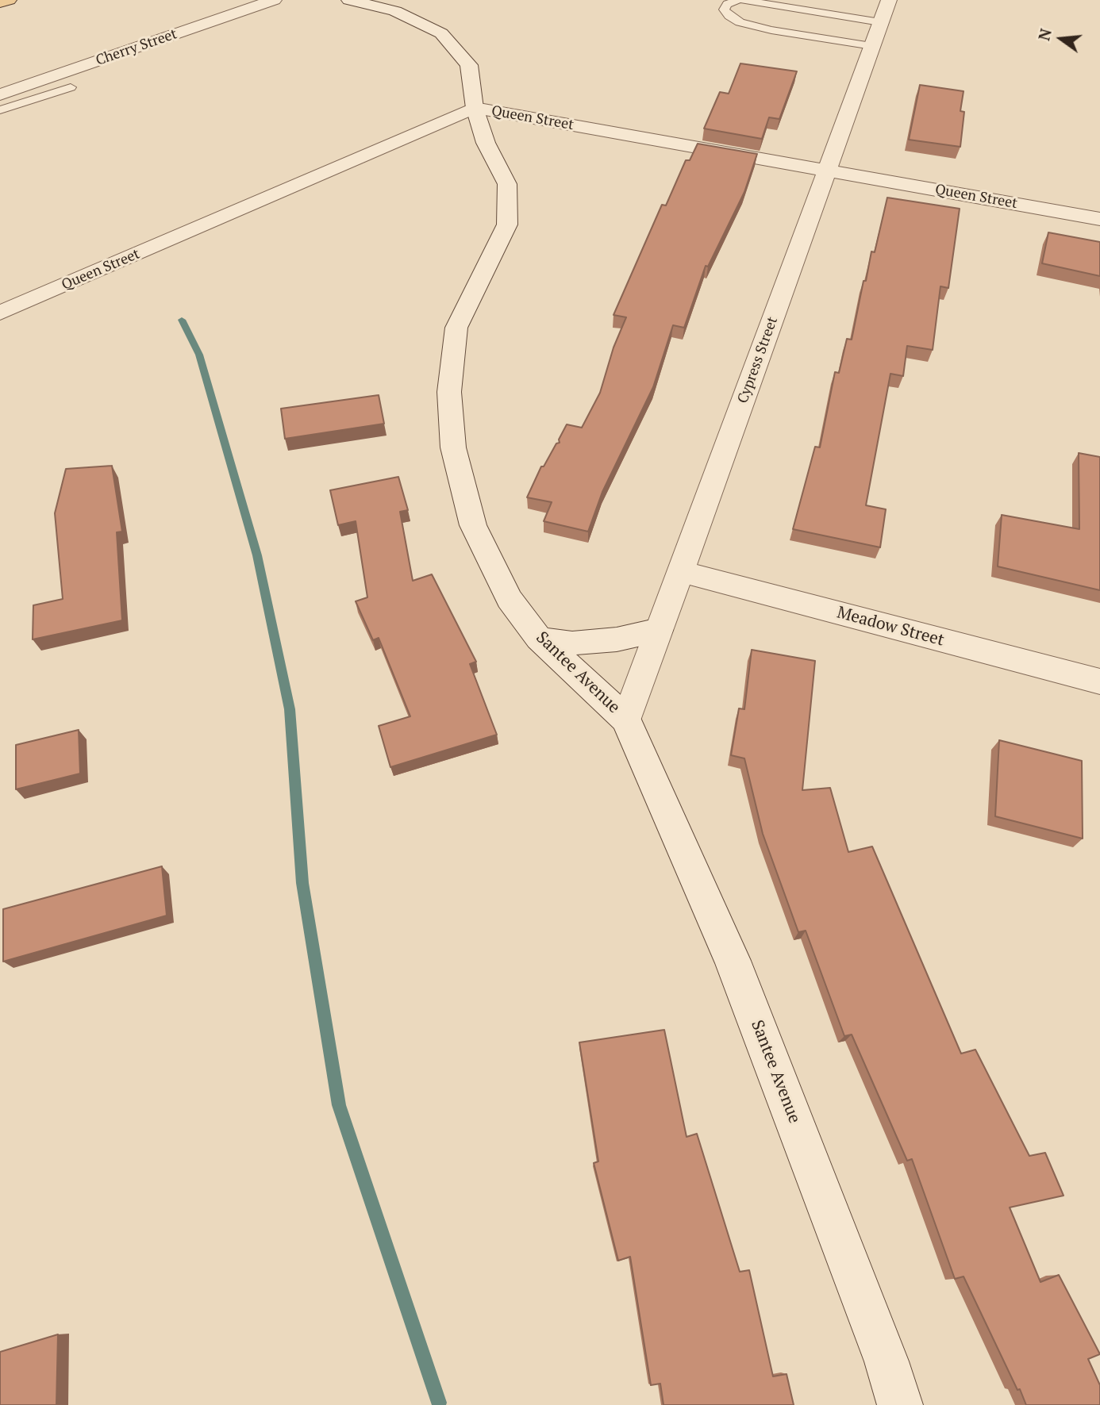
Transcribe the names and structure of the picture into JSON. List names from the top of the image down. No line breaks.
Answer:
{"streets":{"street":["Cherry Street","Queen Street","Cypress Street","Meadow Street","Santee Avenue"]},"crossings":[["Queen Street","Cypress Street"],["Queen Street","Santee Avenue"],["Cypress Street","Meadow Street"],["Cypress Street","Santee Avenue"]],"north":"left"}
